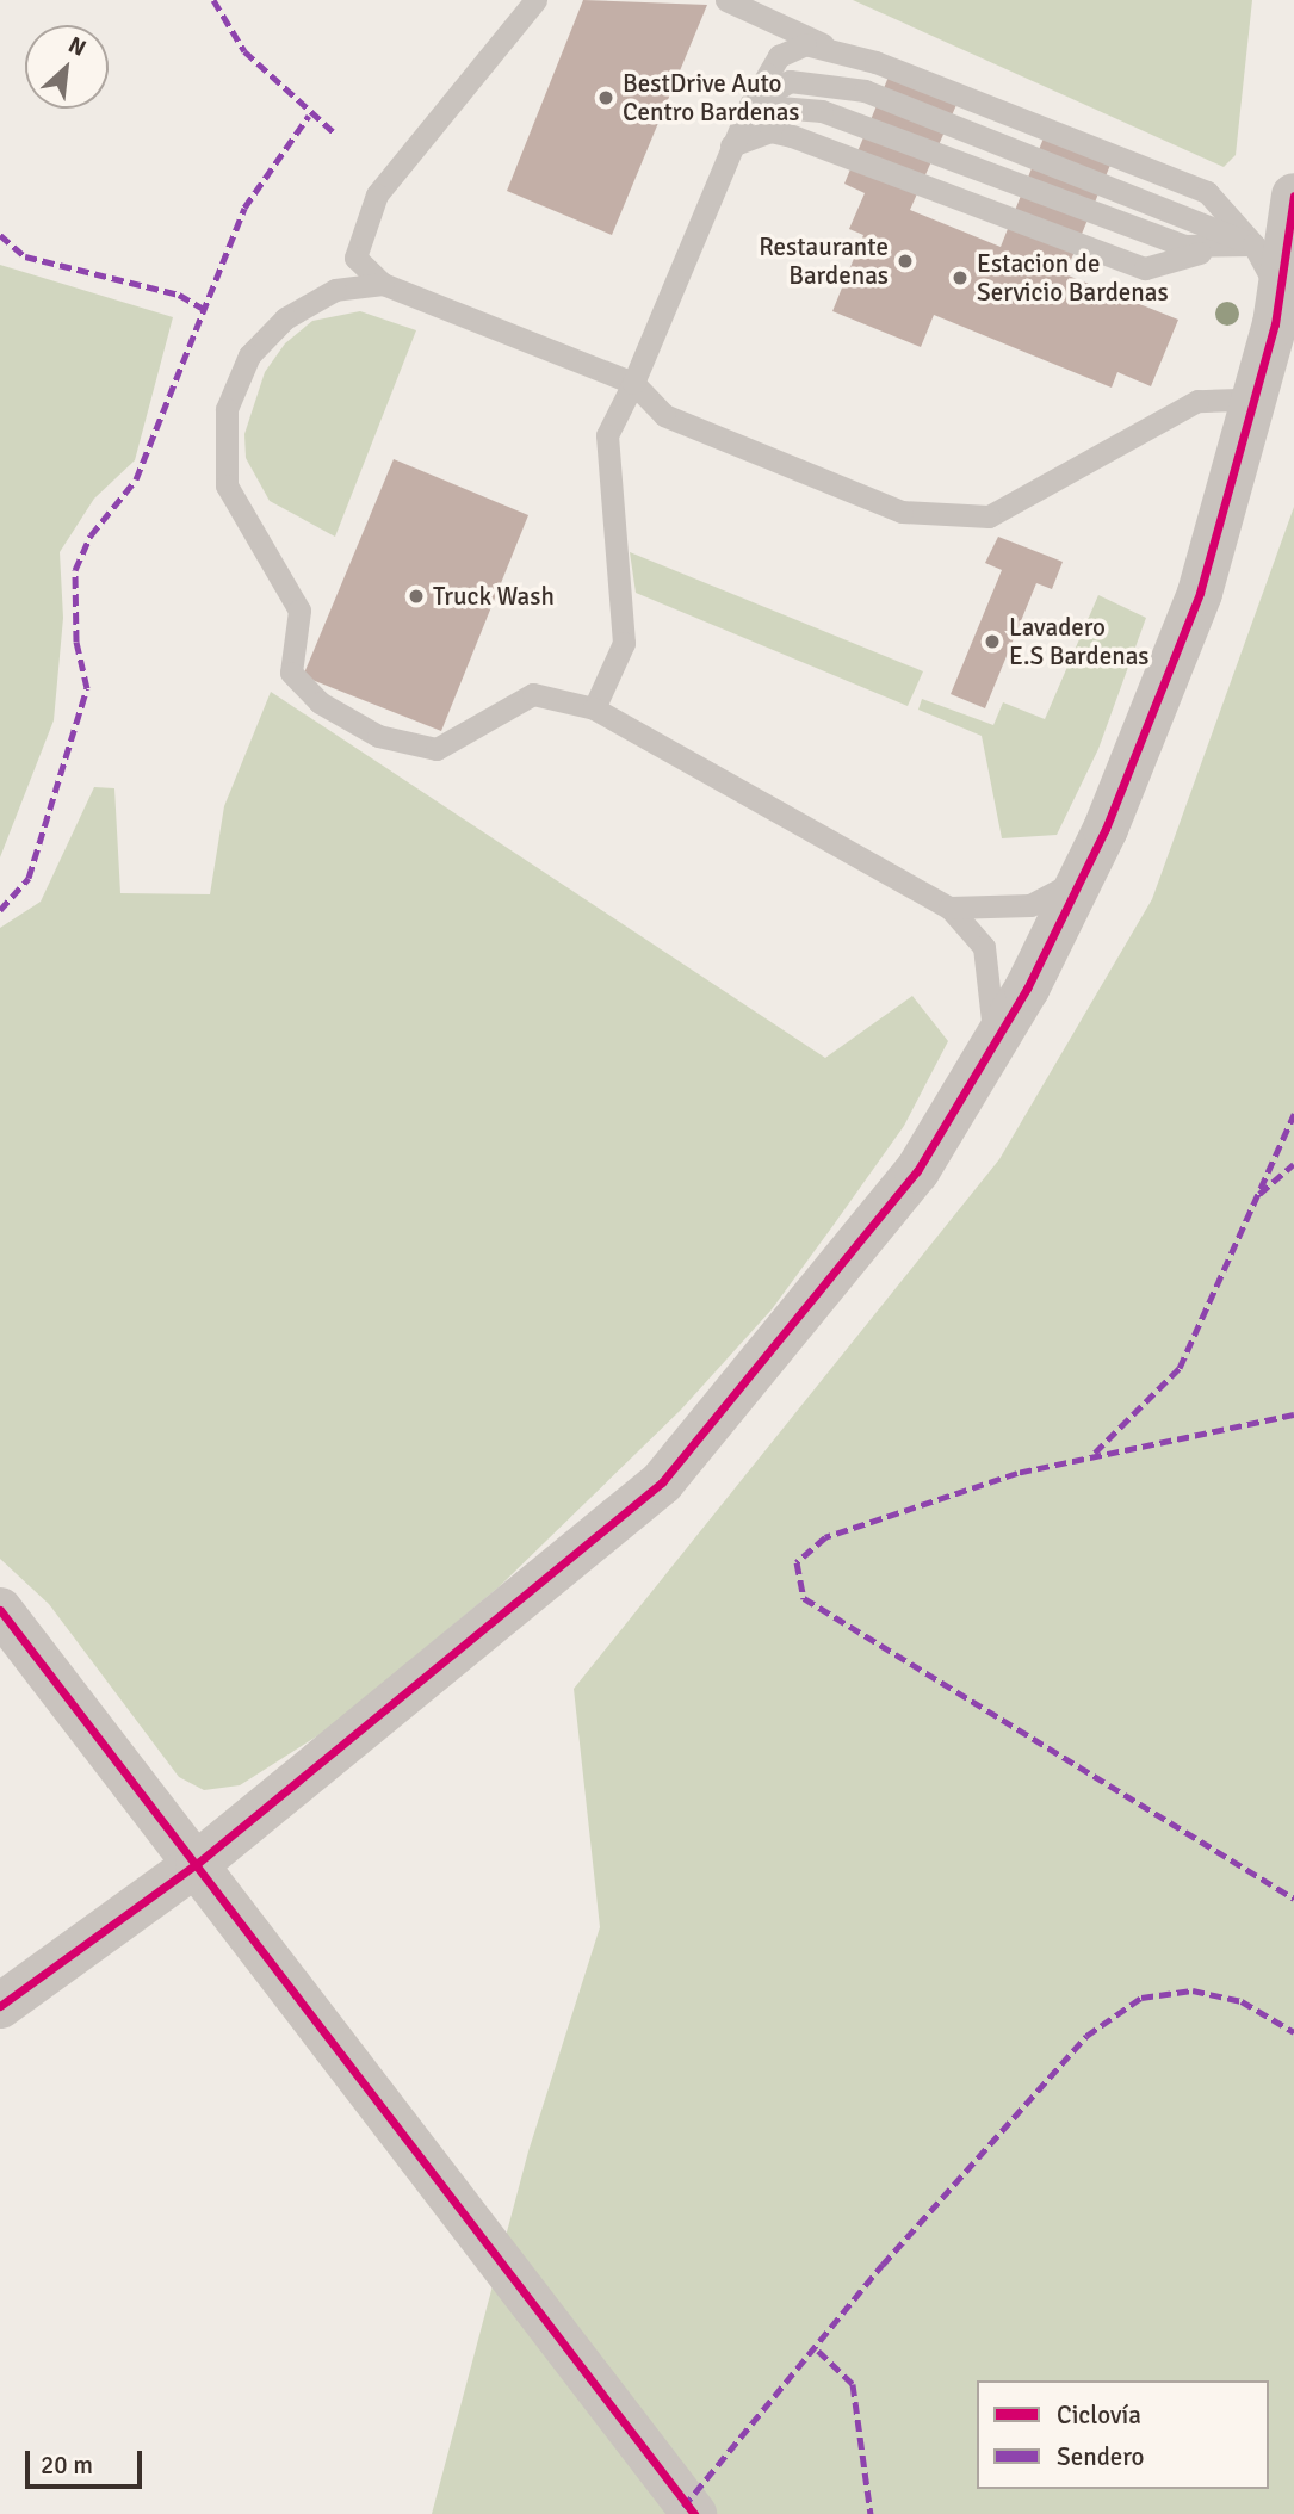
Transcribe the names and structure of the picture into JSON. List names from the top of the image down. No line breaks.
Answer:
{"places":["BestDrive Auto Centro Bardenas","Restaurante Bardenas","Estacion de Servicio Bardenas","Truck Wash","Lavadero E.S Bardenas"],"legend":["Ciclovía","Sendero"],"scale_bar":"20 m","north":"top right"}
